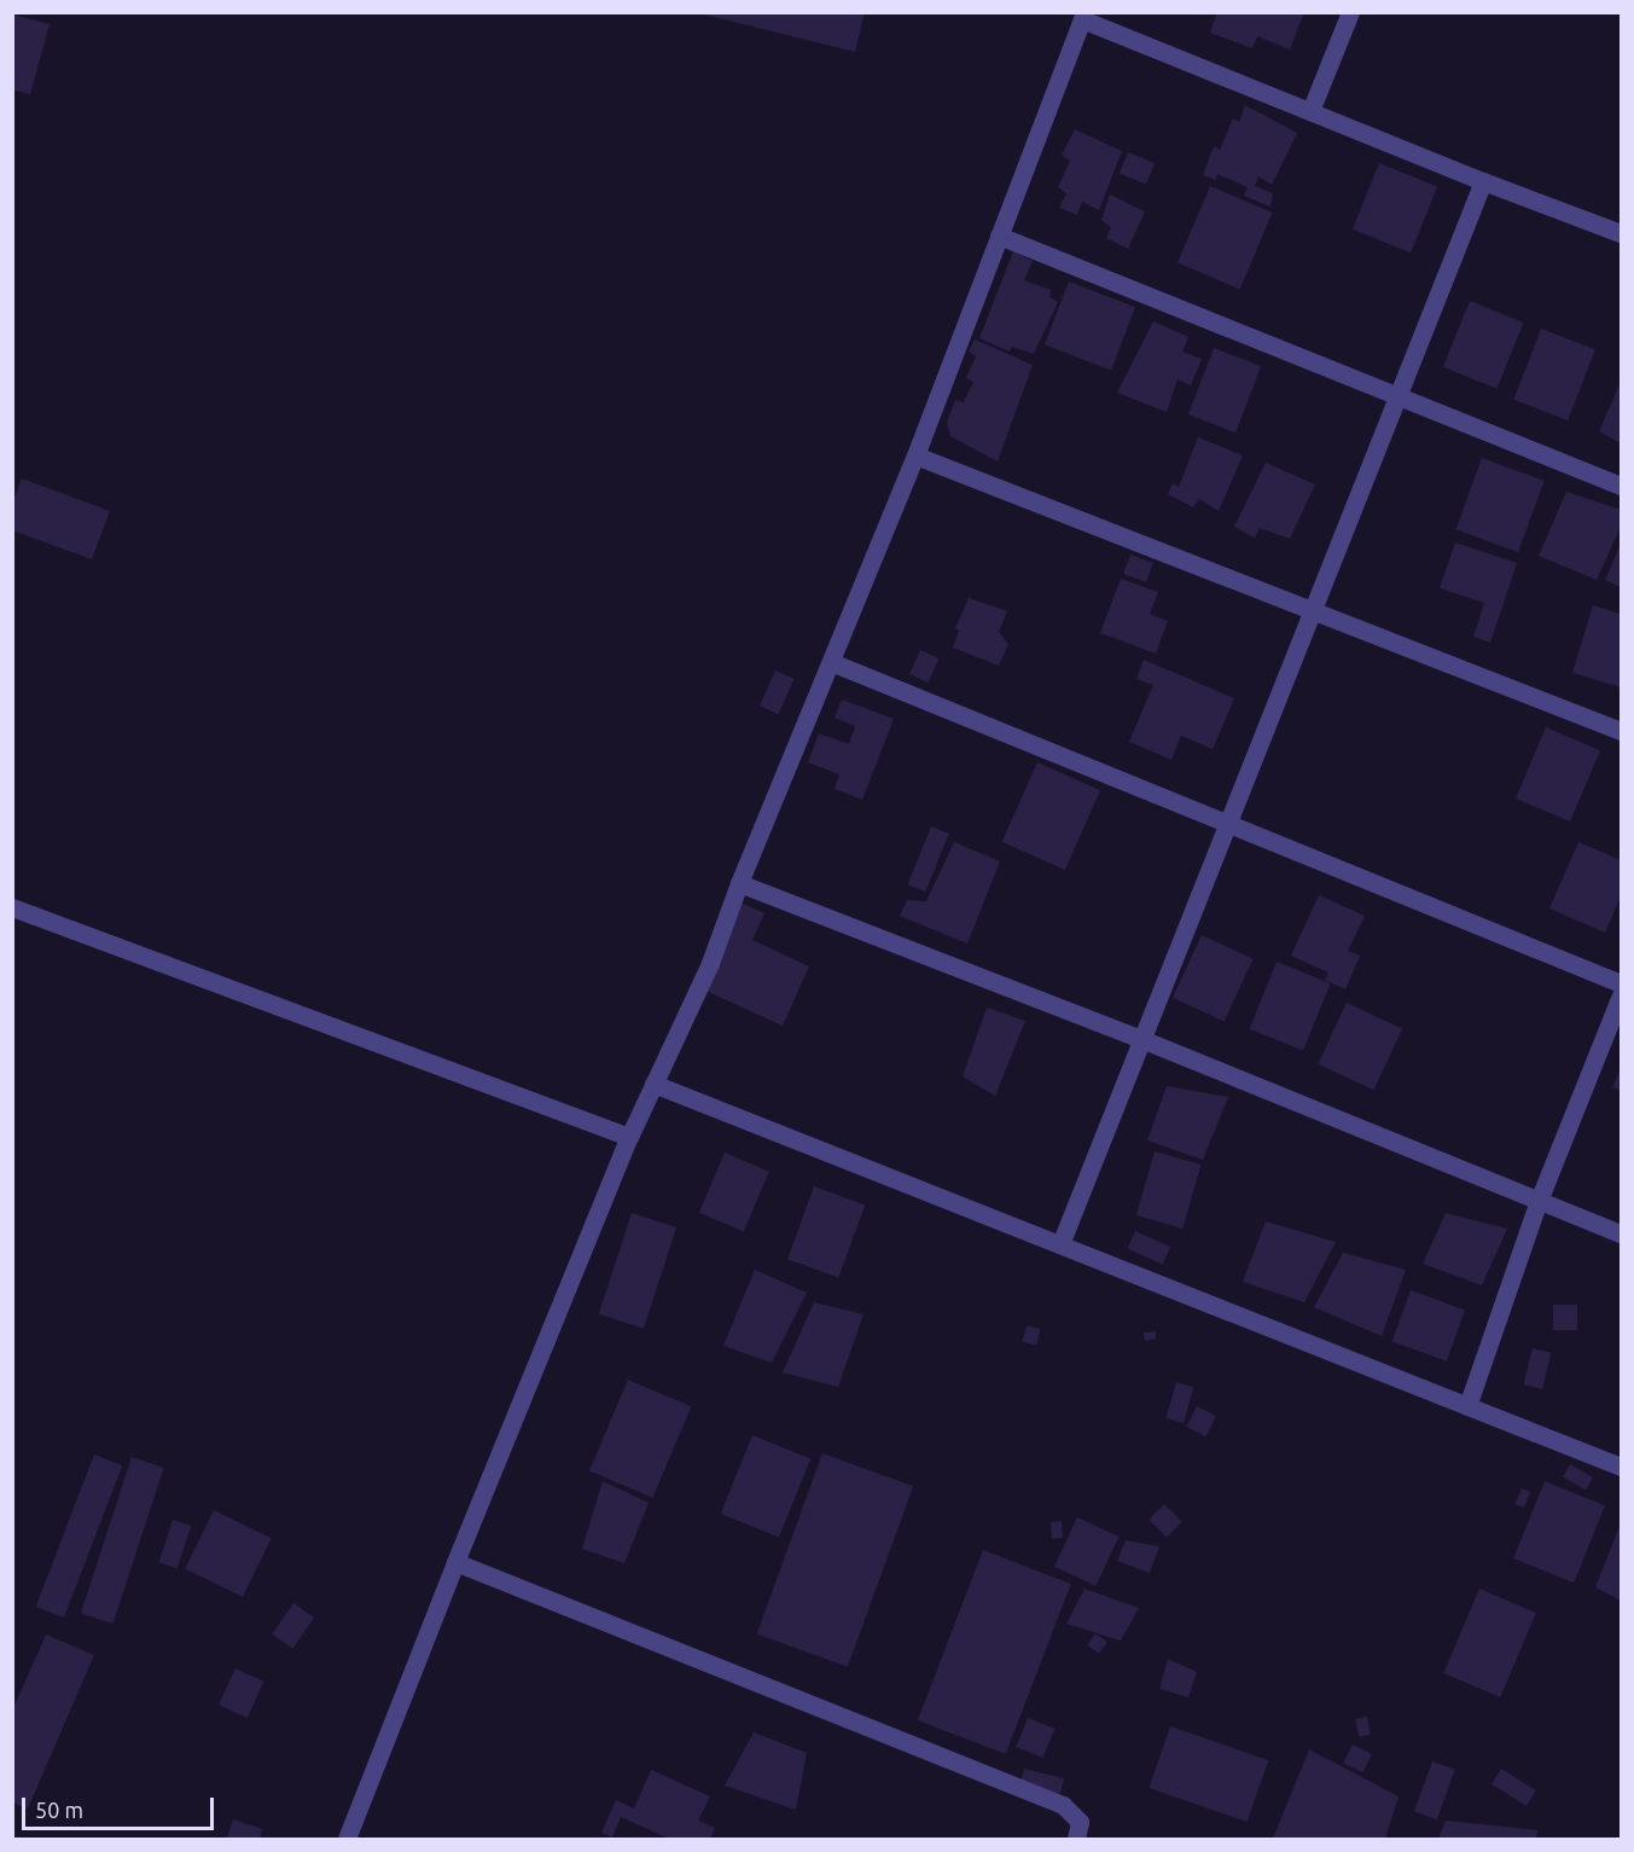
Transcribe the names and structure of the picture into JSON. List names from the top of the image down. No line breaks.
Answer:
{"scale_bar":"50 m"}
